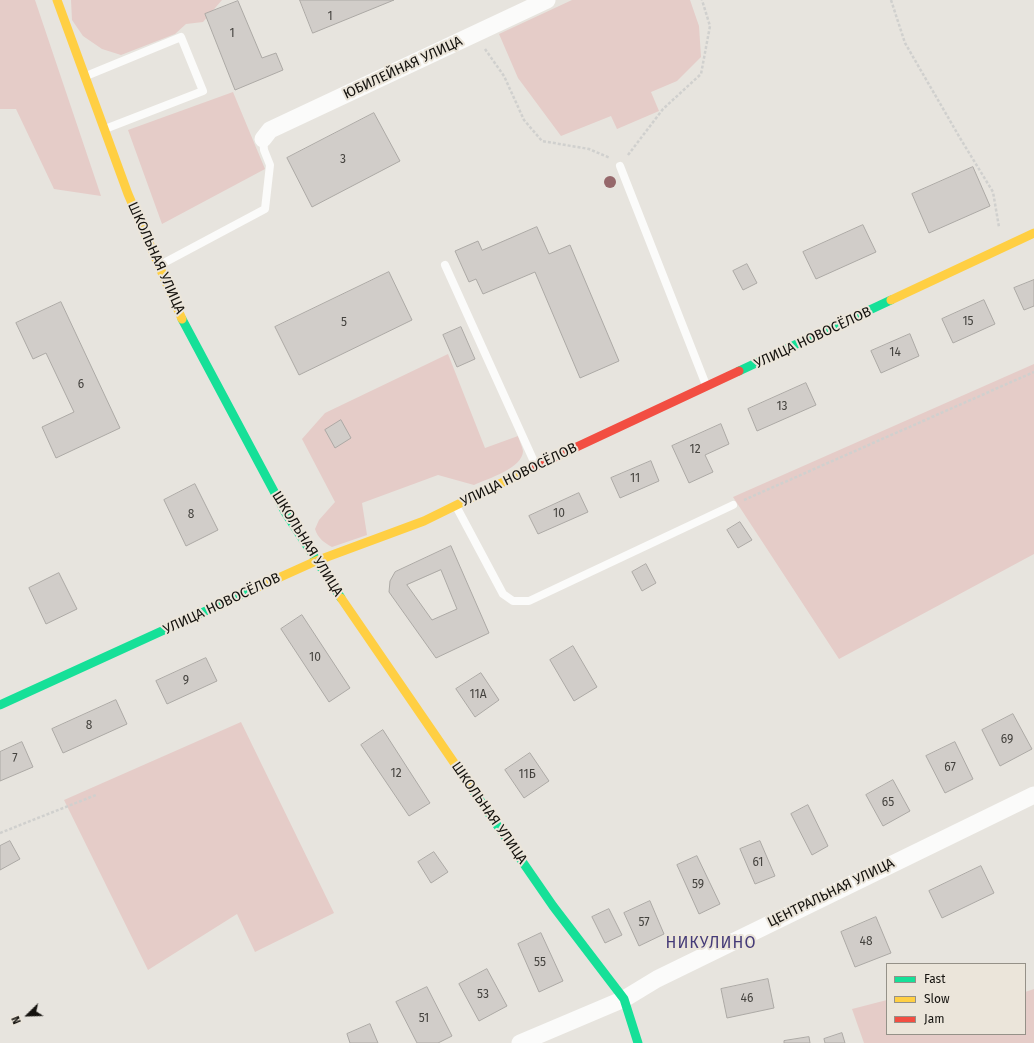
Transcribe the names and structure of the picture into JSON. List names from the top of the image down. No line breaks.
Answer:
{"streets":{"street":["ЮБИЛЕЙНАЯ УЛИЦА","ШКОЛЬНАЯ УЛИЦА","УЛИЦА НОВОСЁЛОВ","ЦЕНТРАЛЬНАЯ УЛИЦА"]},"crossings":[["ШКОЛЬНАЯ УЛИЦА","УЛИЦА НОВОСЁЛОВ"],["ШКОЛЬНАЯ УЛИЦА","ЦЕНТРАЛЬНАЯ УЛИЦА"]],"districts":["НИКУЛИНО"],"house_numbers":["1","1","3","15","5","14","6","13","12","11","10","8","10","9","11А","8","69","7","67","12","11Б","65","61","59","57","48","55","53","46","51"],"legend":["Fast","Slow","Jam"],"north":"bottom left"}
